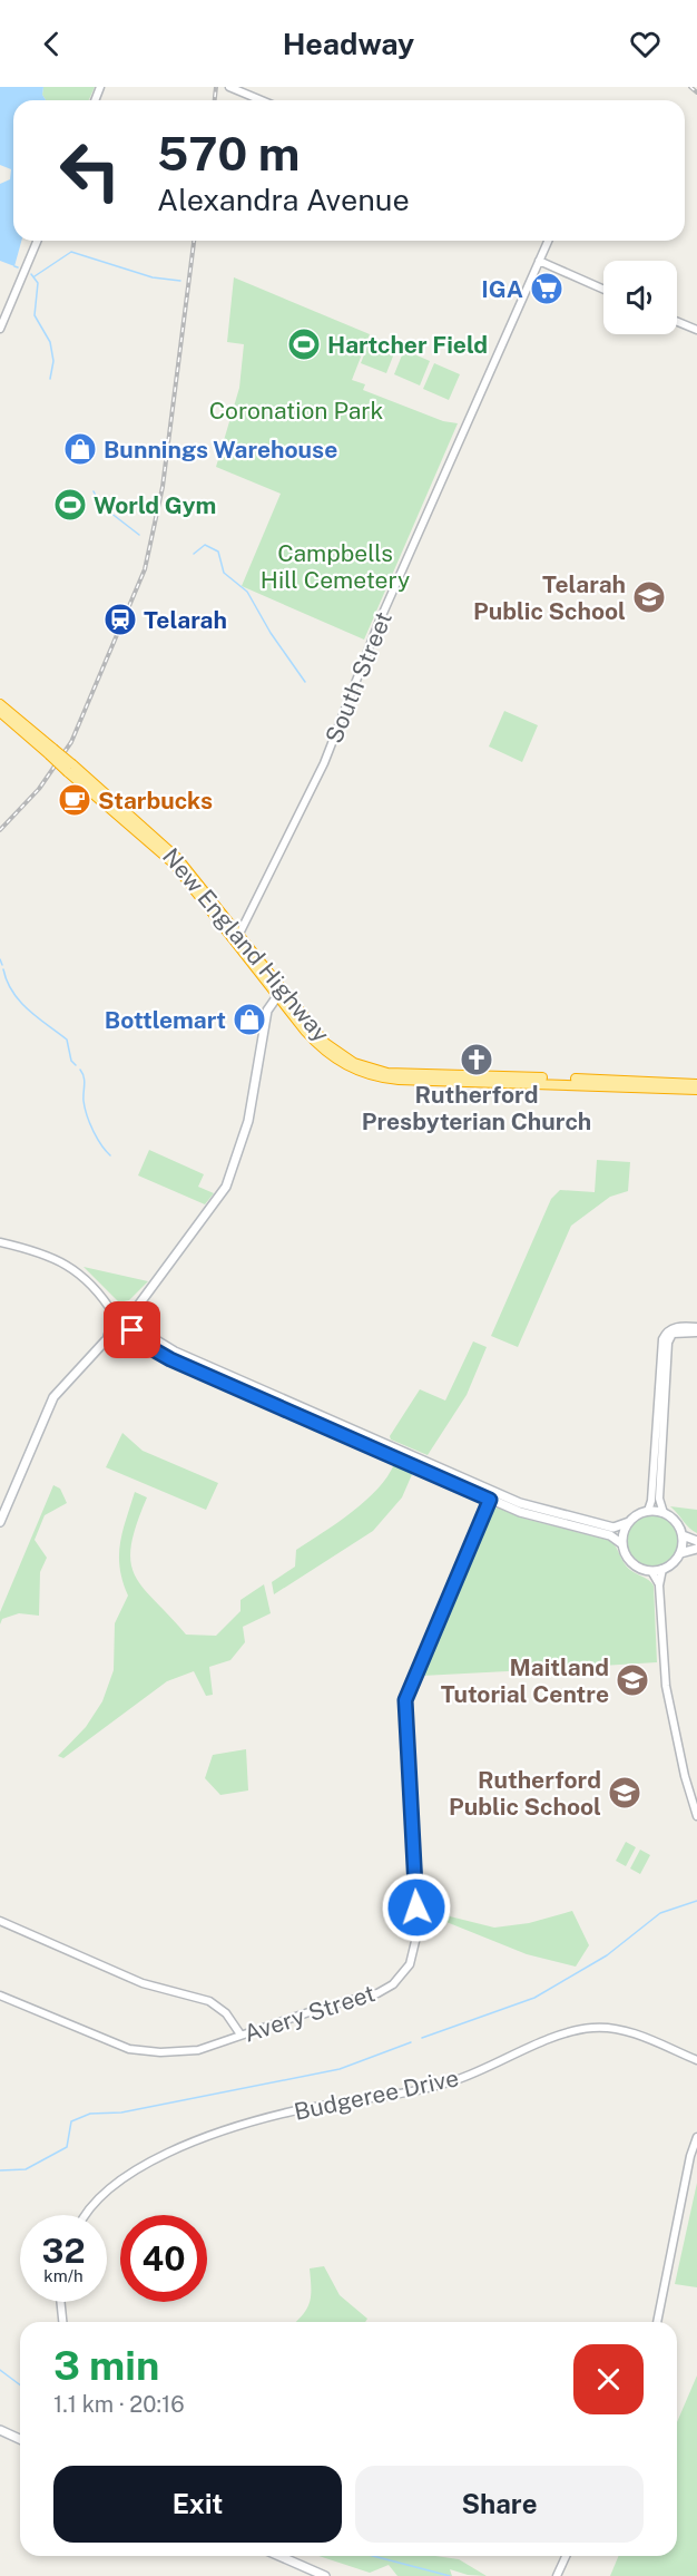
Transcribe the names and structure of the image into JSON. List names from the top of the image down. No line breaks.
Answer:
{"streets":{"highway":["New England Highway"],"street":["South Street","Avery Street","Budgeree Drive"]},"crossings":[["South Street","New England Highway"]],"parks":["Coronation Park","Campbells Hill Cemetery"],"places":{"supermarket":["IGA"],"sports":["Hartcher Field","World Gym"],"shop":["Bunnings Warehouse","Bottlemart"],"school or university":["Telarah Public School","Maitland Tutorial Centre","Rutherford Public School"],"station":["Telarah"],"cafe":["Starbucks"],"church":["Rutherford Presbyterian Church"]},"page":{"header":"Headway","turn":["570 m","Alexandra Avenue"],"speed":"32 km/h","limit":"40","heading":["3 min","1.1 km · 20:16"],"buttons":["Exit","Share"]}}
